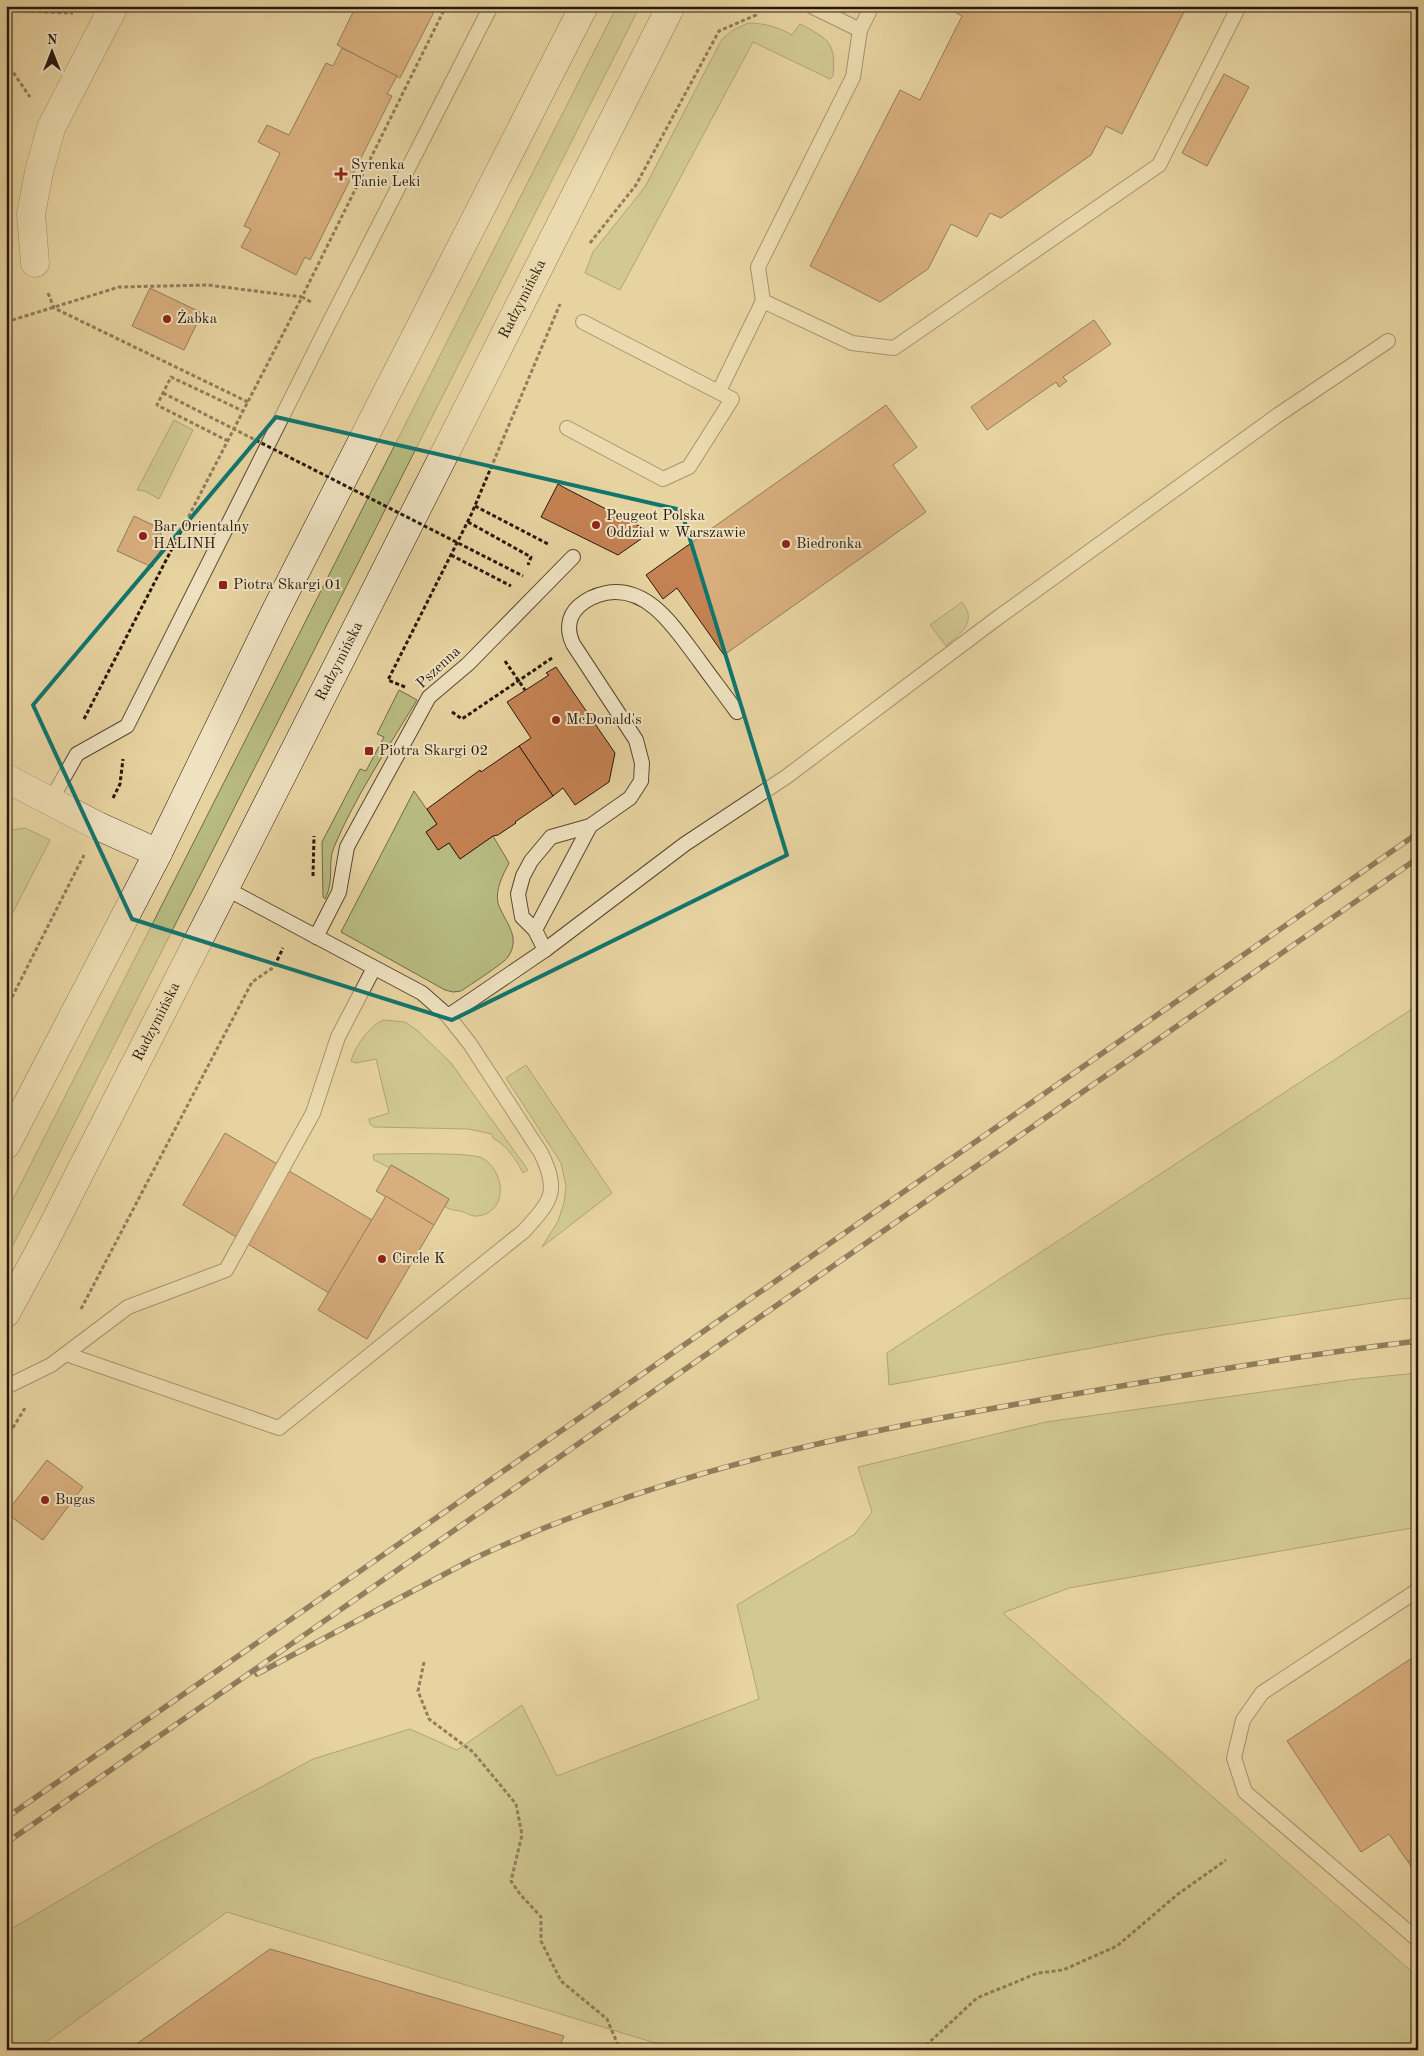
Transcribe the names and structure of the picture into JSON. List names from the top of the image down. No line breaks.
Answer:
{"streets":{"main road":["Radzymińska"],"lane":["Pszenna"]},"places":{"health":["Syrenka Tanie Leki"],"other":["Żabka","Peugeot Polska Oddział w Warszawie","Bar Orientalny HALINH","Biedronka","McDonald's","Circle K","Bugas"],"transit":["Piotra Skargi 01","Piotra Skargi 02"]},"north":"top"}
